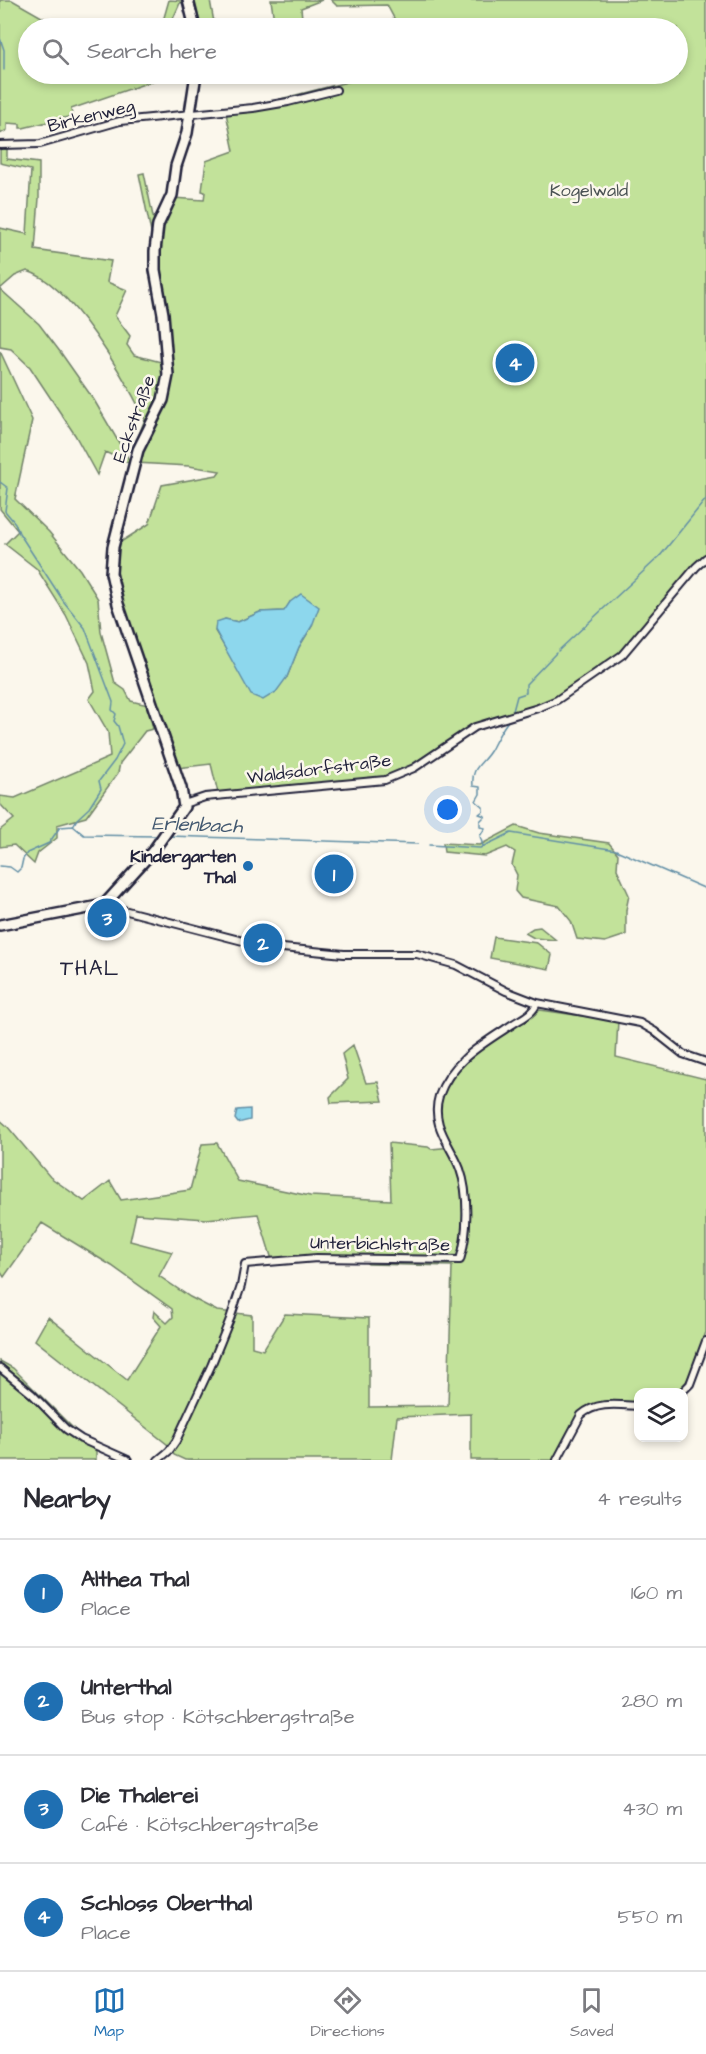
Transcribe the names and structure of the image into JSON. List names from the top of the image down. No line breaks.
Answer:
{"streets":{"street":["Birkenweg","Eckstraße","Waldsdorfstraße","Unterbichlstraße"]},"crossings":[["Birkenweg","Eckstraße"],["Eckstraße","Waldsdorfstraße"]],"districts":["THAL"],"water":["Erlenbach"],"parks":["Kogelwald"],"places":["Kindergarten Thal"],"page":{"search":"Search here","pins":["4","1","3","2"],"heading":["Nearby","4 results"],"list":[{"mark":"1","name":"Althea Thal","note":"Place","value":"160 m"},{"mark":"2","name":"Unterthal","note":"Bus stop · Kötschbergstraße","value":"280 m"},{"mark":"3","name":"Die Thalerei","note":"Café · Kötschbergstraße","value":"430 m"},{"mark":"4","name":"Schloss Oberthal","note":"Place","value":"550 m"}],"nav":["Map","Directions","Saved"]}}
